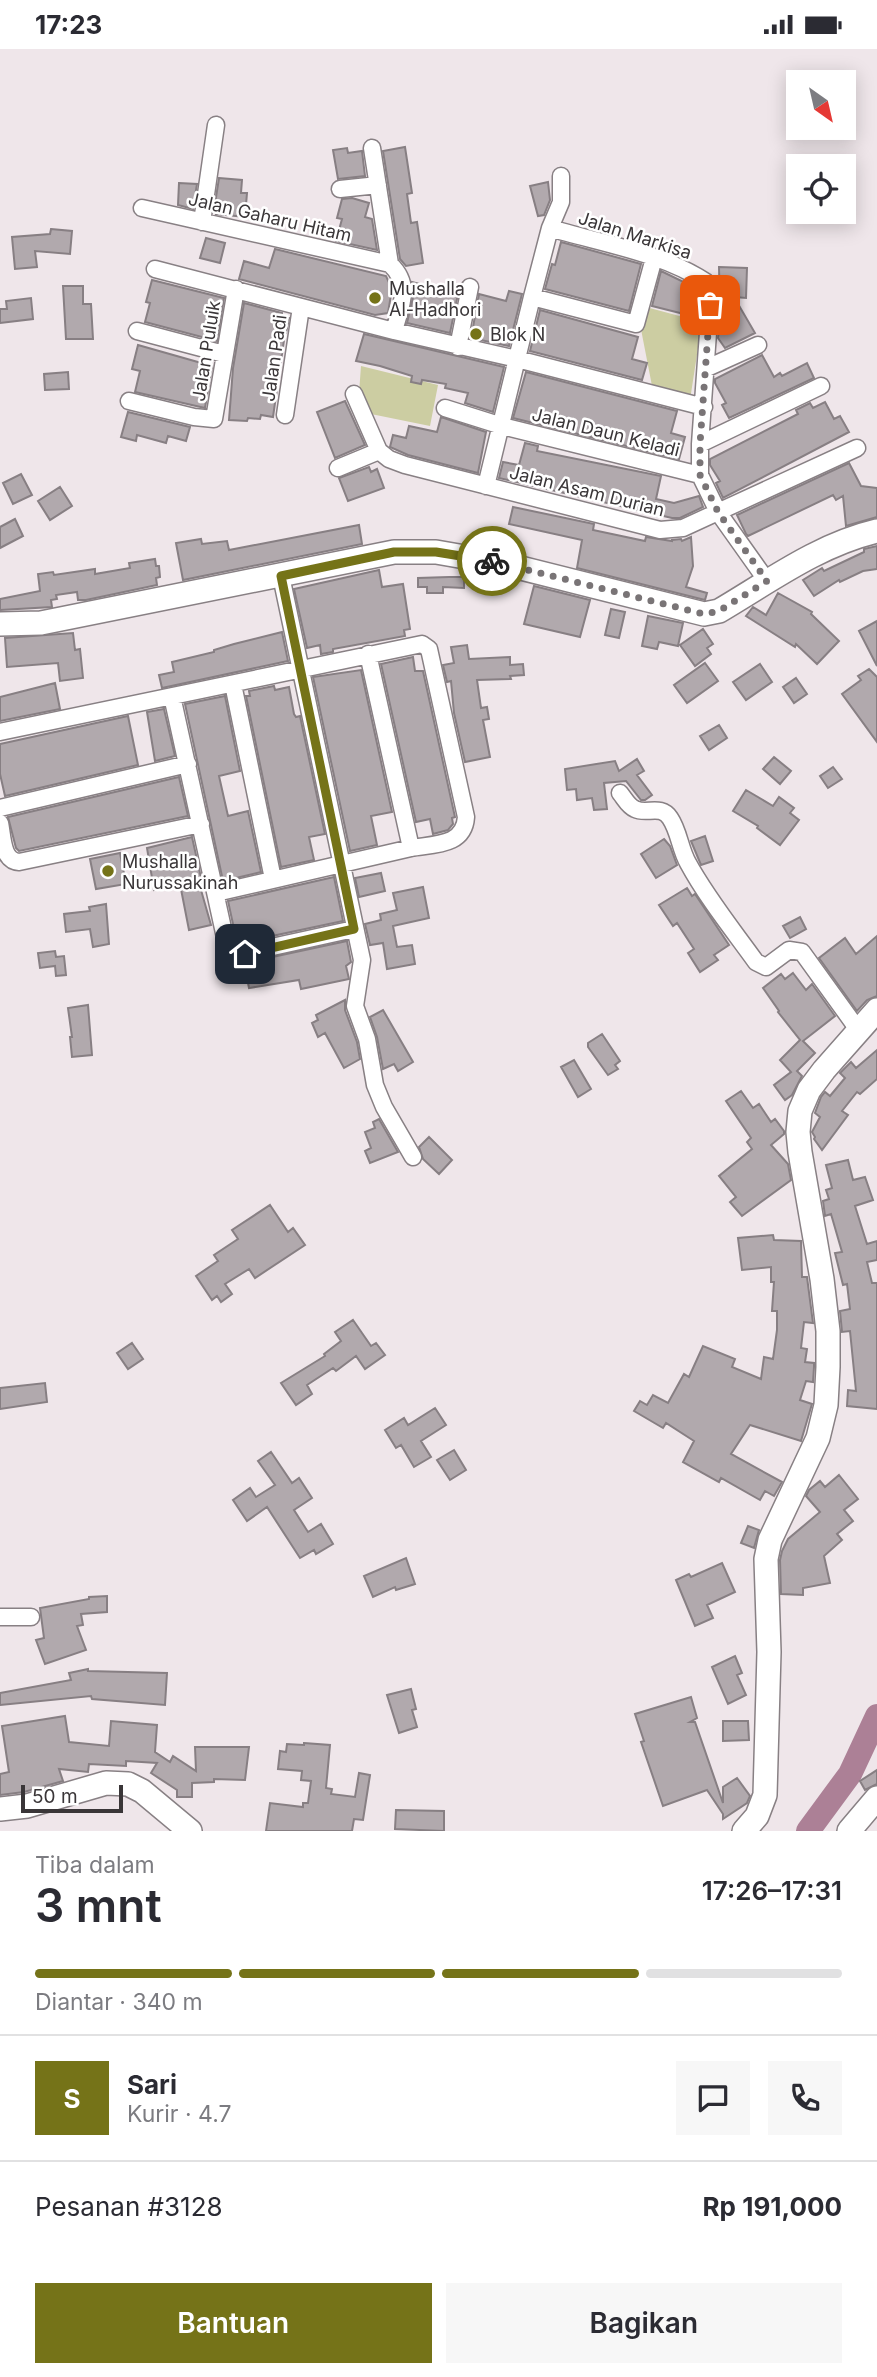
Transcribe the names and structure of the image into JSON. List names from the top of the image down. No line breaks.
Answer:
{"streets":{"street":["Jalan Gaharu Hitam","Jalan Markisa","Jalan Puluik","Jalan Padi","Jalan Daun Keladi","Jalan Asam Durian"]},"places":["Mushalla Al-Hadhori","Blok N","Mushalla Nurussakinah"],"scale_bar":"50 m","north":"bottom right","page":{"status":"17:23","scale":"50 m","heading":["3 mnt","Tiba dalam","17:26–17:31"],"panel":["Sari","Kurir · 4.7","Pesanan #3128","Rp 191,000"],"bar":"Diantar · 340 m","round":"S","buttons":["Bantuan","Bagikan"]}}
